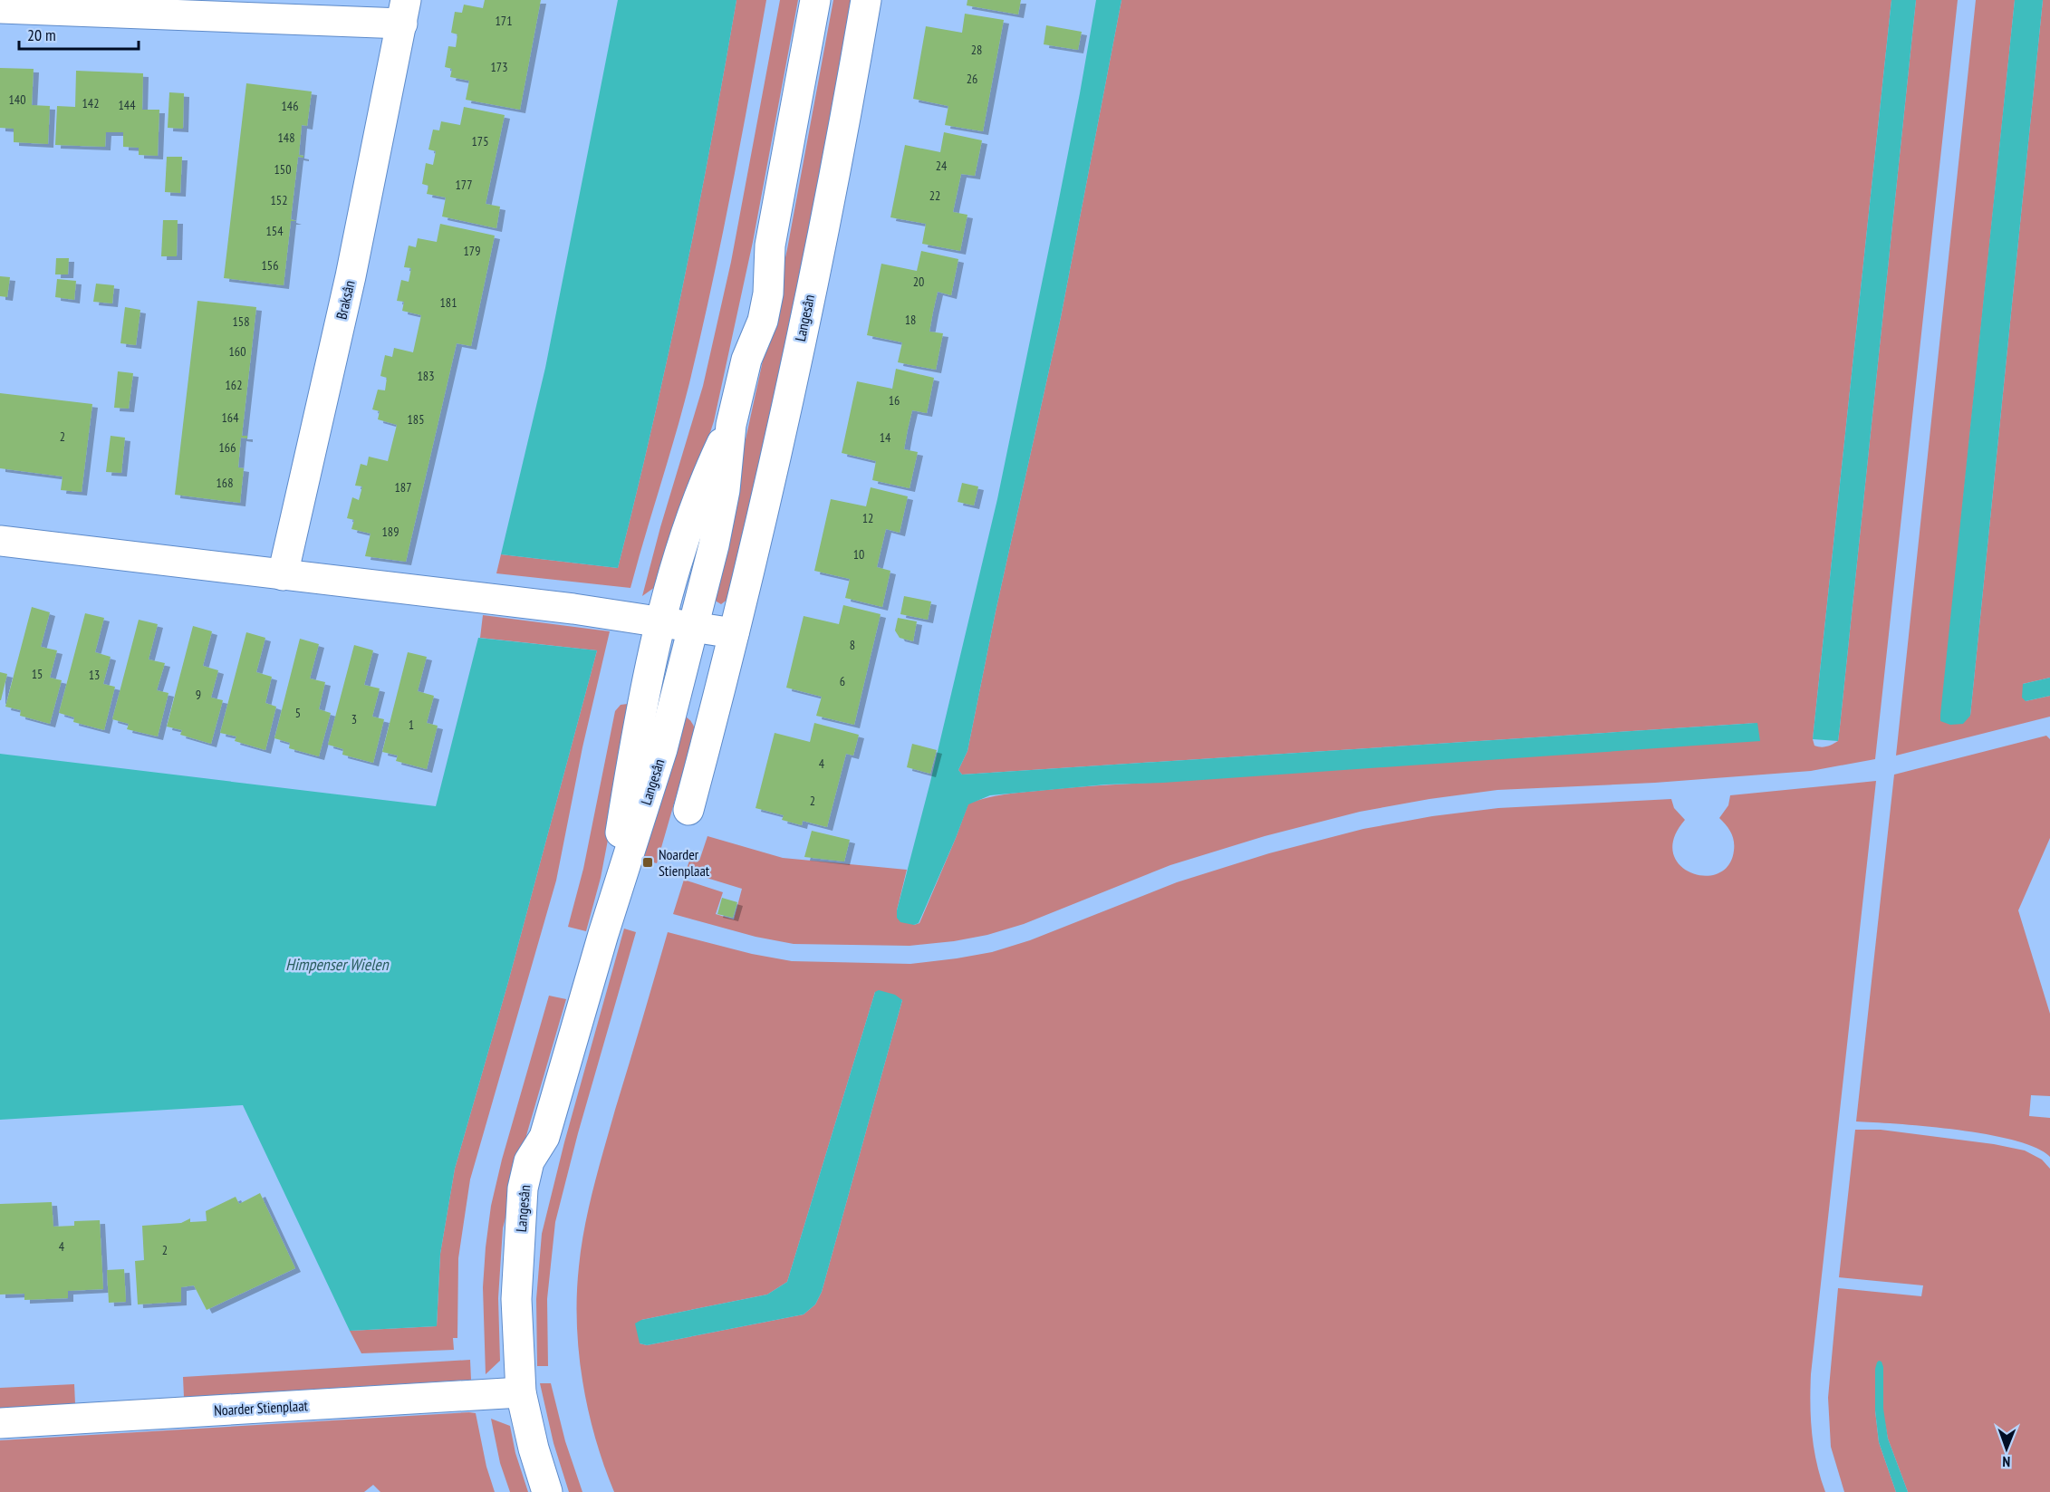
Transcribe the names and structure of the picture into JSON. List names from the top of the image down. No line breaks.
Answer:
{"streets":{"street":["Braksân","Langesân","Noarder Stienplaat"]},"crossings":[["Langesân","Noarder Stienplaat"]],"water":["Himpenser Wielen"],"places":{"transit":["Noarder Stienplaat"]},"house_numbers":["171","28","173","26","140","142","144","146","148","175","24","150","177","22","152","154","179","156","20","181","18","158","160","183","162","16","164","185","2","14","166","168","187","12","189","10","8","15","13","6","9","5","3","1","4","2","4","2"],"scale_bar":"20 m","north":"bottom"}
